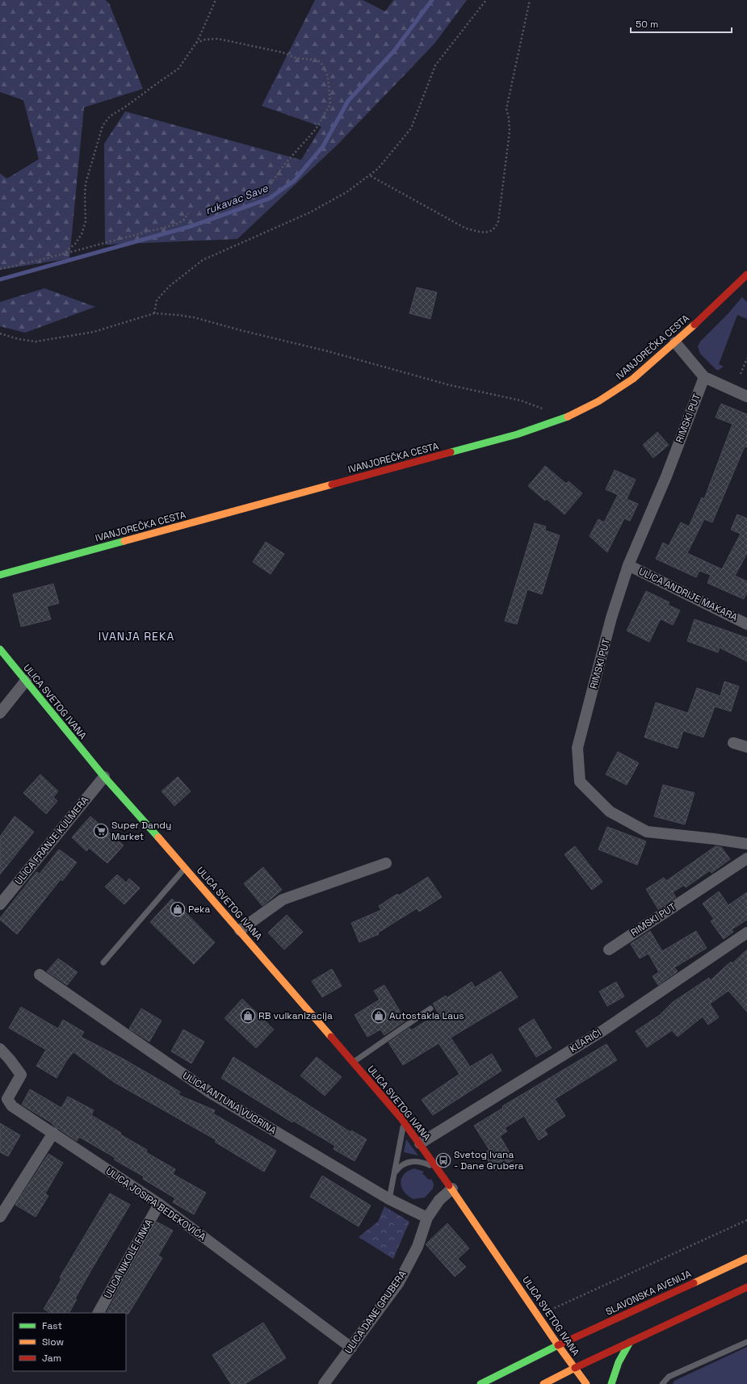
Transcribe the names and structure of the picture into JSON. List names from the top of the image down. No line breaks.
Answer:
{"streets":{"main road":["IVANJOREČKA CESTA","ULICA SVETOG IVANA","SLAVONSKA AVENIJA"],"street":["RIMSKI PUT","ULICA ANDRIJE MAKARA","ULICA FRANJE KULMERA","KLARIĆI","ULICA ANTUNA VUGRINA","ULICA JOSIPA BEDEKOVIĆA","ULICA NIKOLE FINKA","ULICA DANE GRUBERA"]},"crossings":[["RIMSKI PUT","ULICA ANDRIJE MAKARA"],["ULICA SVETOG IVANA","ULICA FRANJE KULMERA"],["ULICA SVETOG IVANA","KLARIĆI"],["ULICA SVETOG IVANA","ULICA ANTUNA VUGRINA"],["ULICA SVETOG IVANA","SLAVONSKA AVENIJA"],["ULICA SVETOG IVANA","ULICA DANE GRUBERA"],["ULICA ANTUNA VUGRINA","ULICA DANE GRUBERA"],["ULICA JOSIPA BEDEKOVIĆA","ULICA NIKOLE FINKA"],["ULICA JOSIPA BEDEKOVIĆA","ULICA DANE GRUBERA"]],"districts":["IVANJA REKA"],"water":["rukavac Save"],"places":{"supermarket":["Super Dandy Market"],"shop":["Peka","RB vulkanizacija","Autostakla Laus"],"bus stop":["Svetog Ivana - Dane Grubera"]},"legend":["Fast","Slow","Jam"],"scale_bar":"50 m"}
